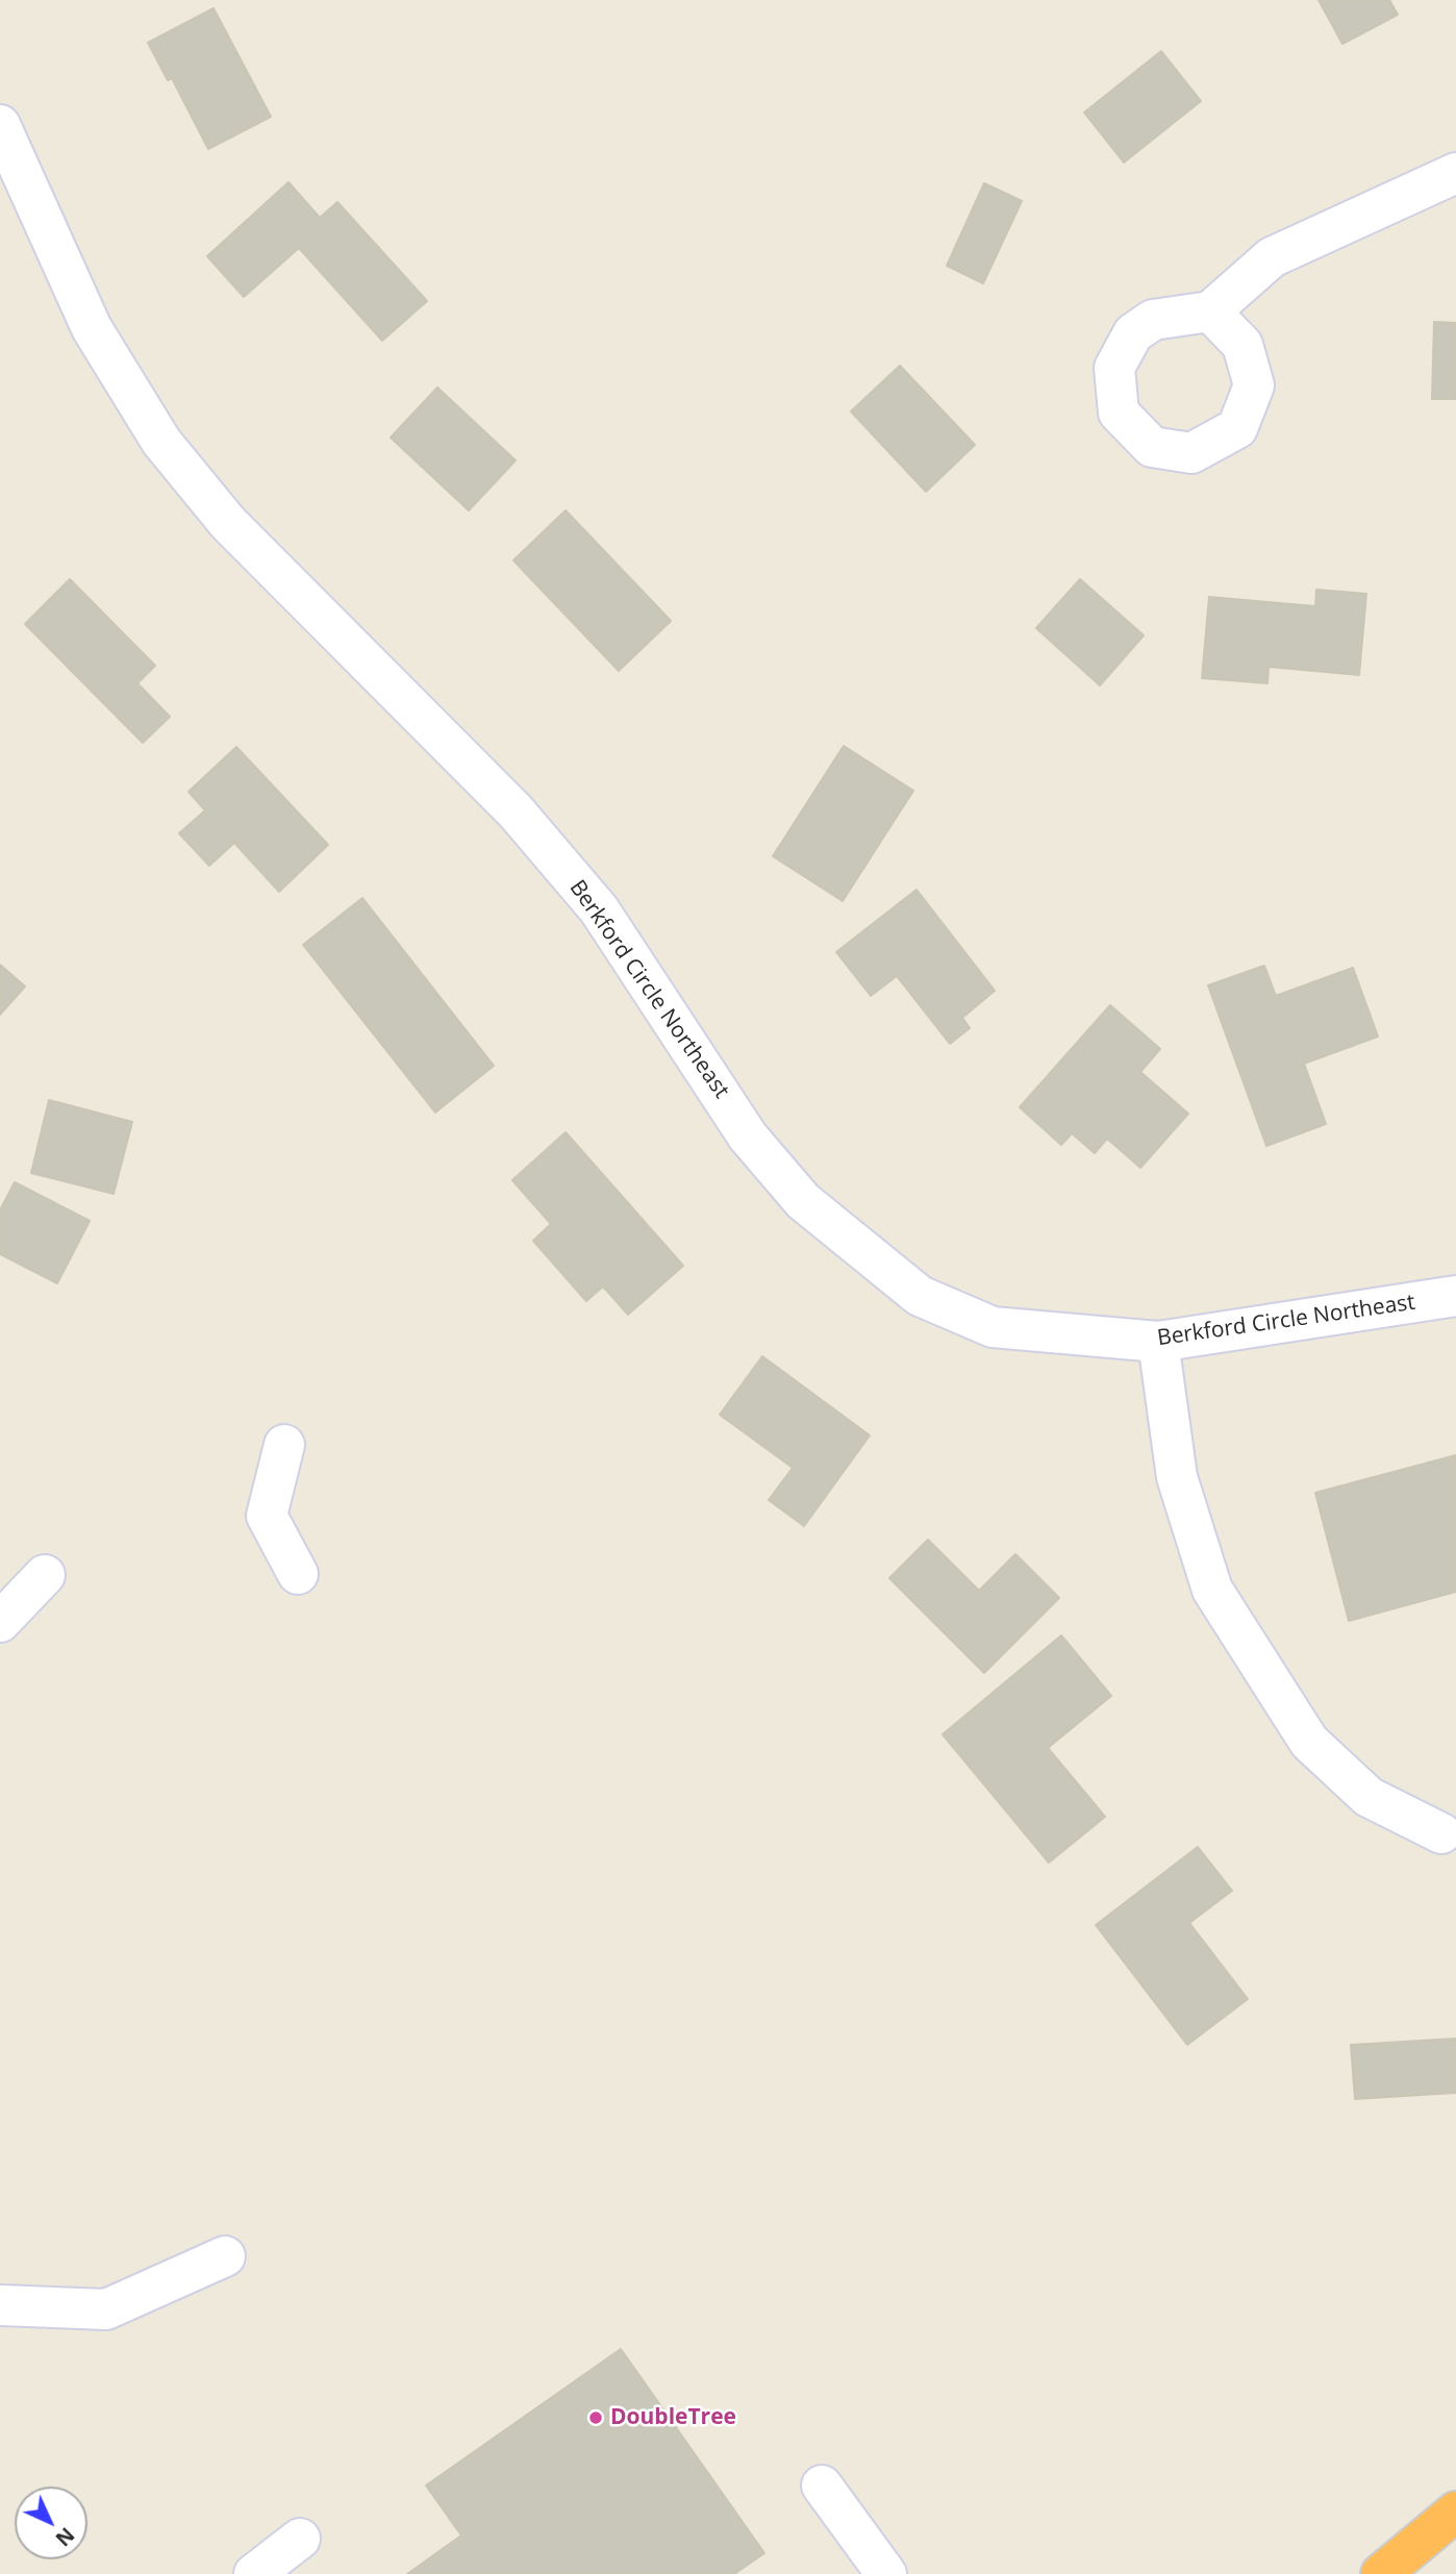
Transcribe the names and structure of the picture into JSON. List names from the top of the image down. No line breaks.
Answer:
{"streets":{"street":["Berkford Circle Northeast"]},"places":["DoubleTree"],"north":"bottom right"}
